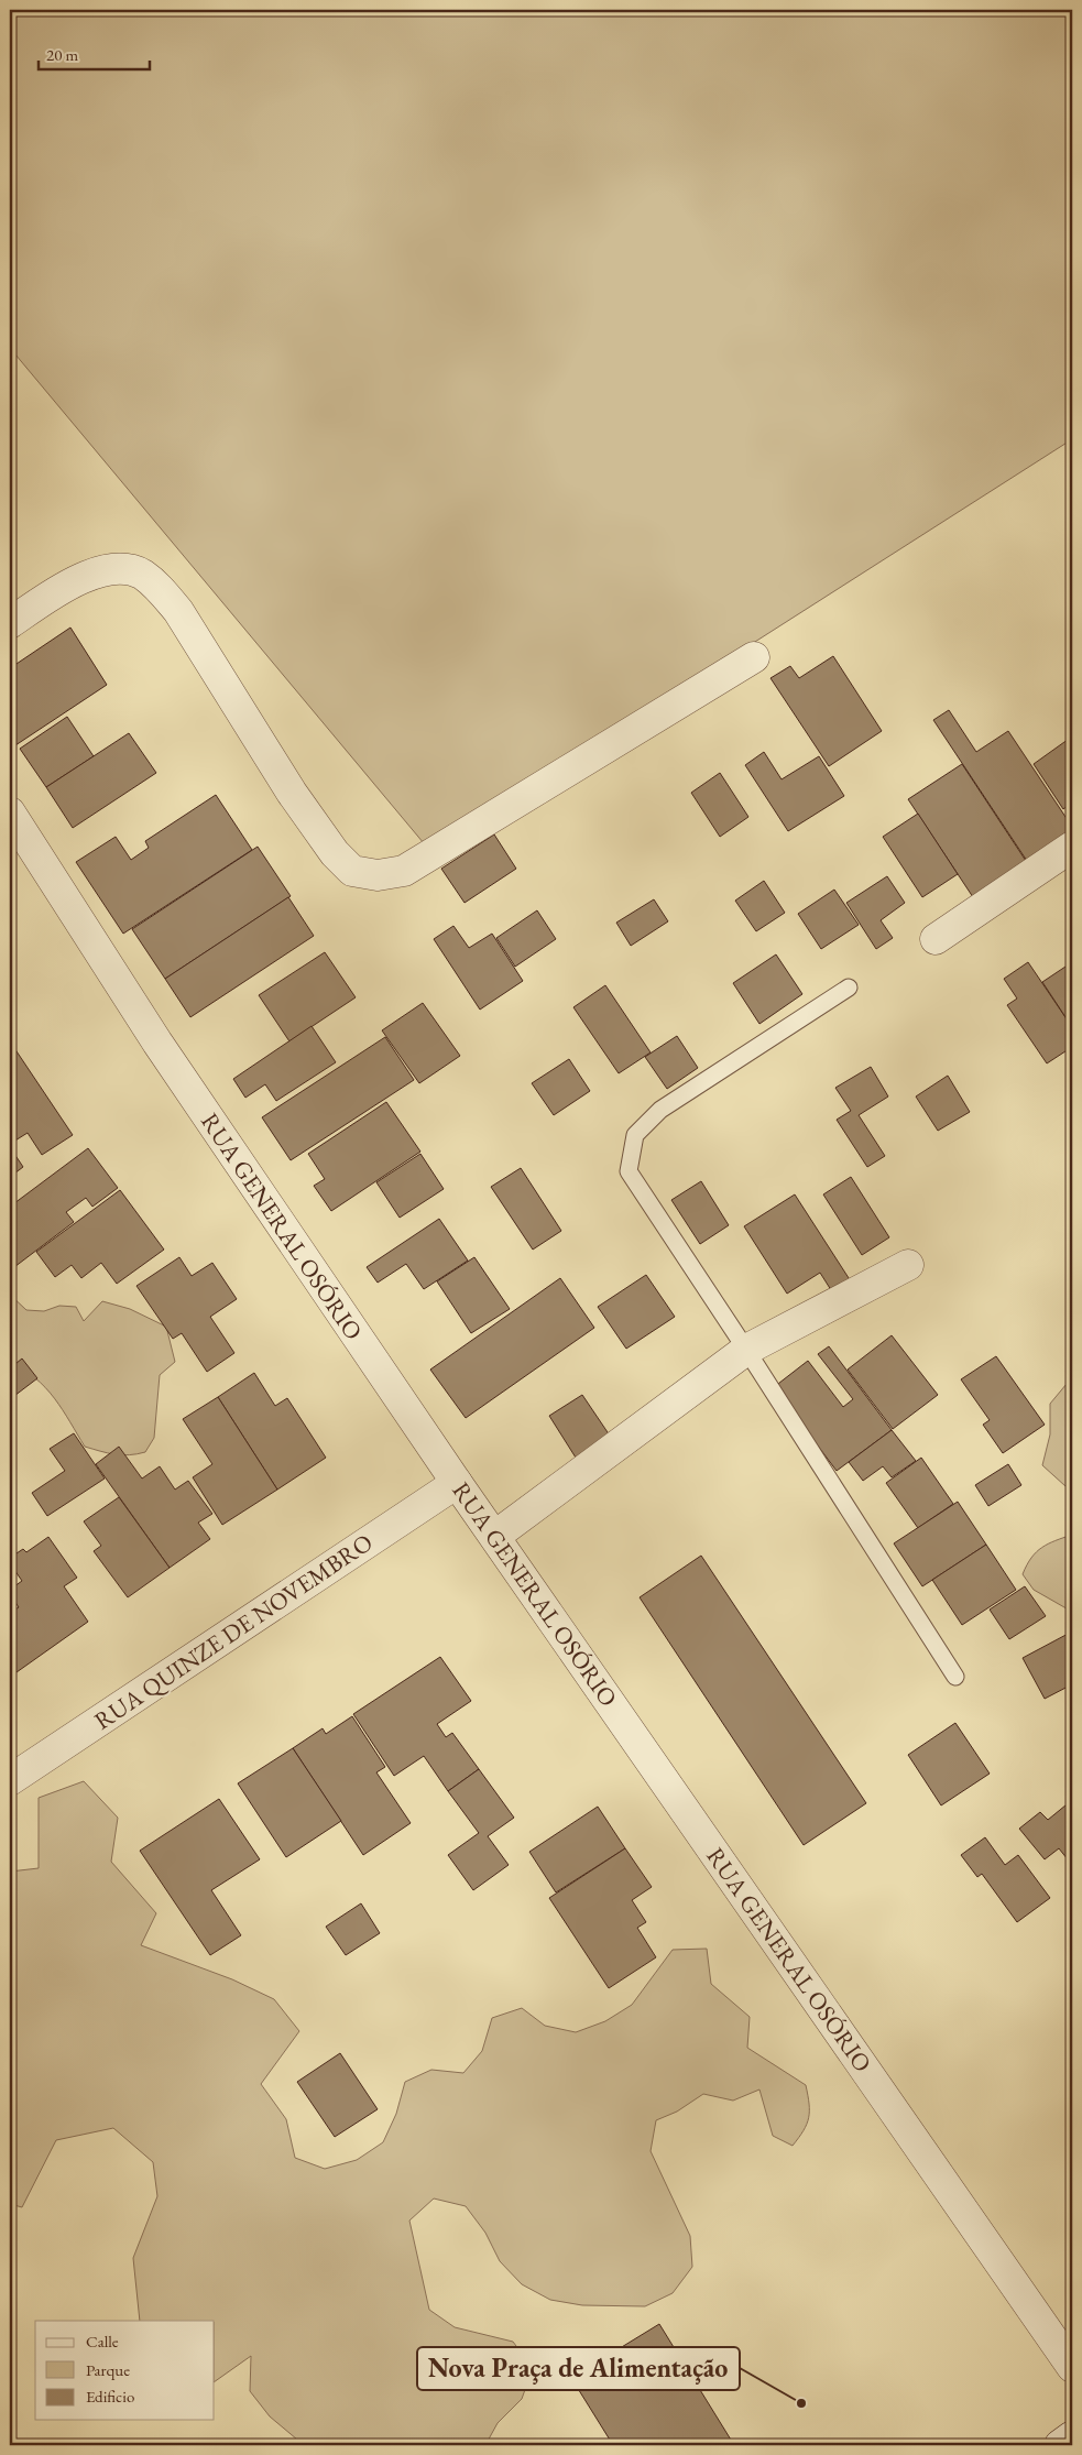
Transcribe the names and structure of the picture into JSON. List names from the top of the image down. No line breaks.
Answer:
{"streets":{"street":["RUA GENERAL OSÓRIO","RUA QUINZE DE NOVEMBRO"]},"crossings":[["RUA GENERAL OSÓRIO","RUA QUINZE DE NOVEMBRO"]],"places":["Nova Praça de Alimentação"],"legend":["Calle","Parque","Edificio"],"scale_bar":"20 m"}
